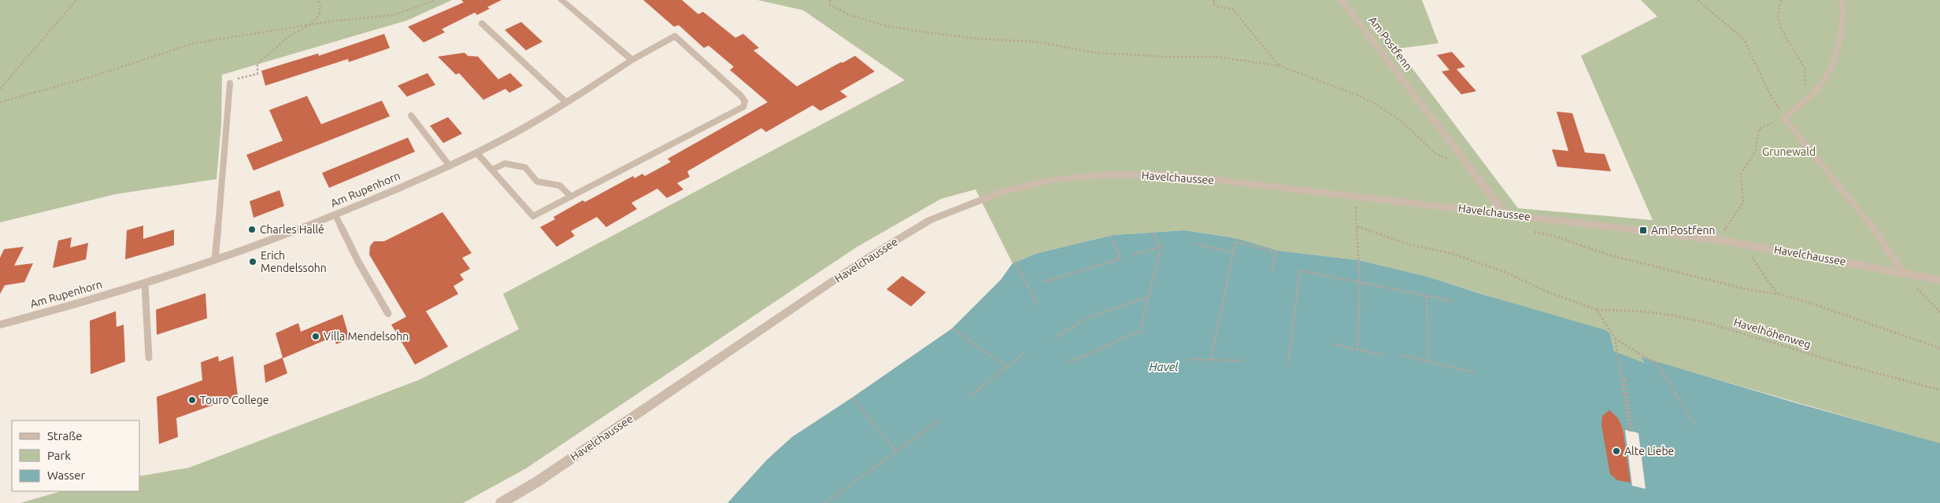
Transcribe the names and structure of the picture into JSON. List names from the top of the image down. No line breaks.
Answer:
{"streets":{"street":["Am Postfenn","Havelchaussee","Am Rupenhorn"],"path":["Havelhöhenweg"]},"crossings":[["Am Postfenn","Havelchaussee"]],"water":["Havel"],"parks":["Grunewald"],"places":{"other":["Charles Hallé","Erich Mendelssohn","Villa Mendelsohn","Touro College","Alte Liebe"],"transit":["Am Postfenn"]},"legend":["Straße","Park","Wasser"]}
